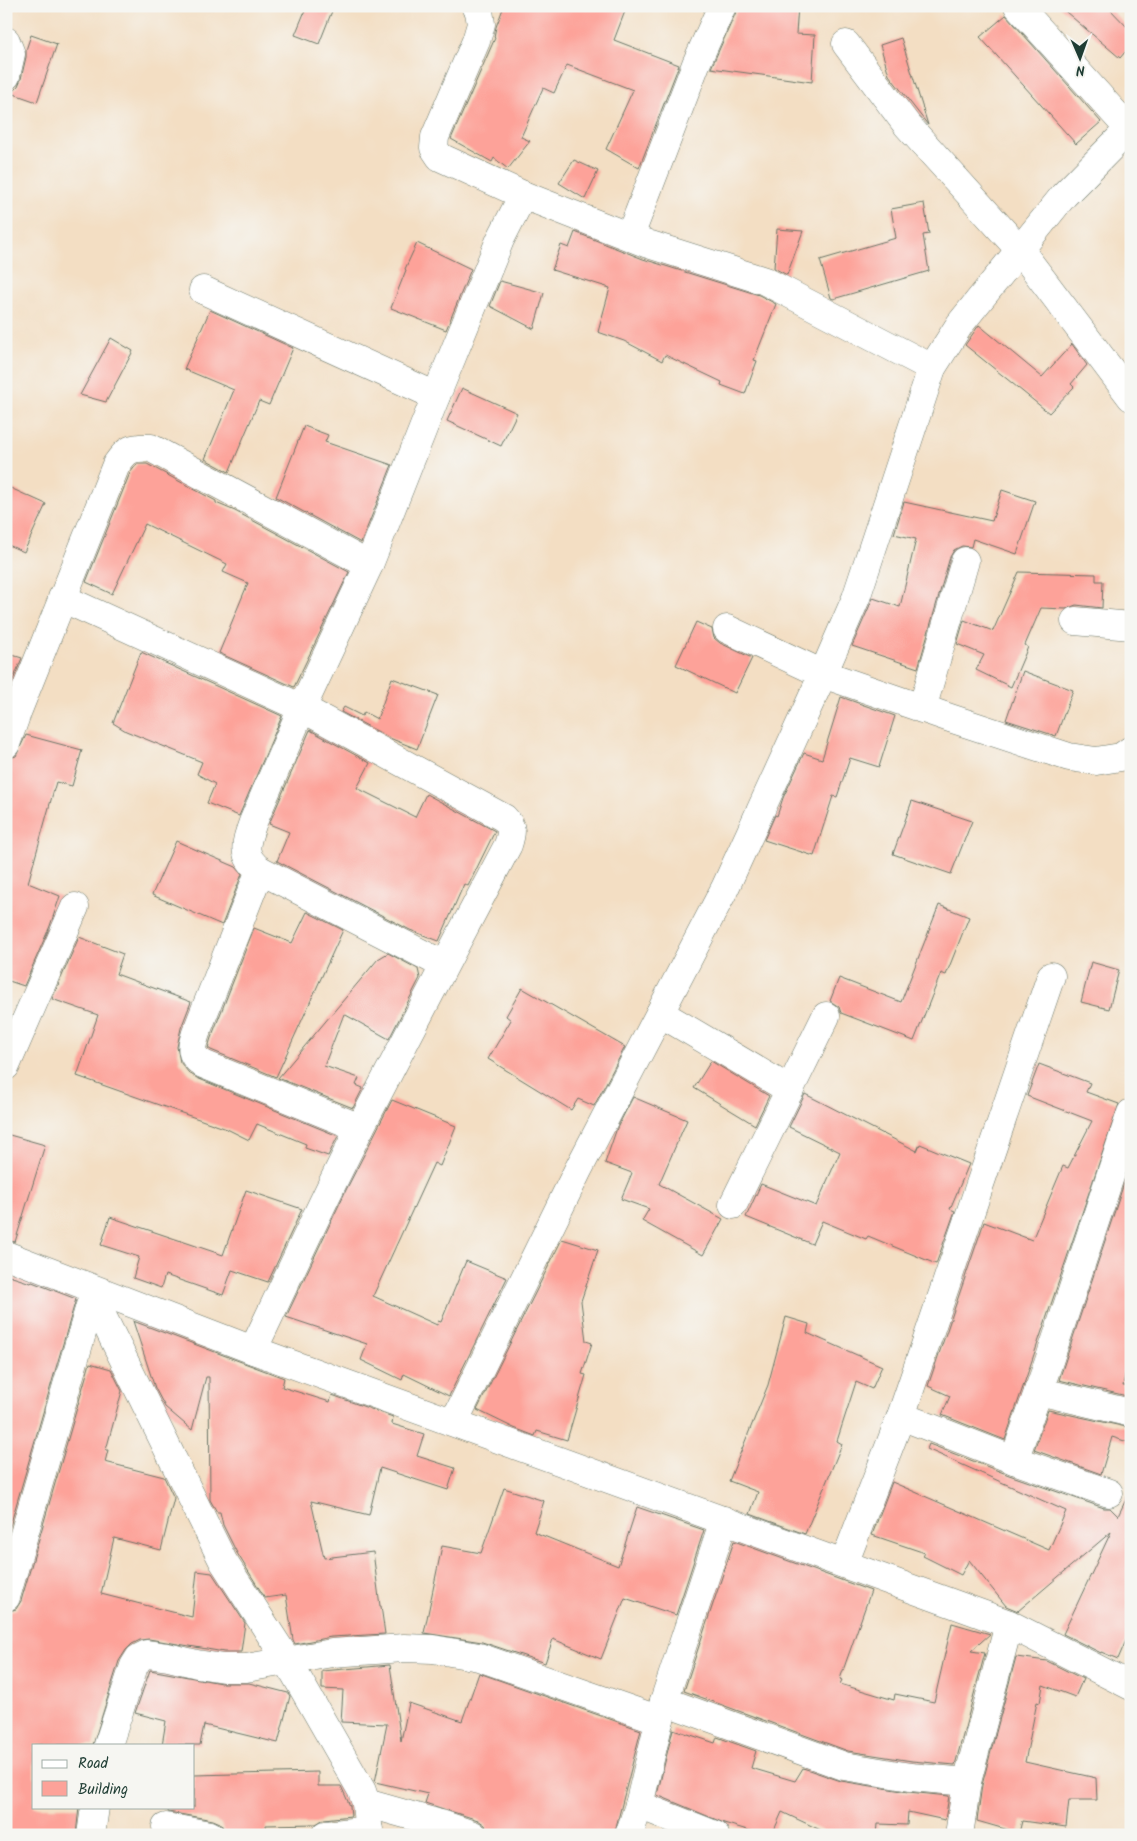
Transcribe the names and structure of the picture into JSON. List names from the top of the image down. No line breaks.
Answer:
{"legend":["Road","Building"],"north":"bottom"}
